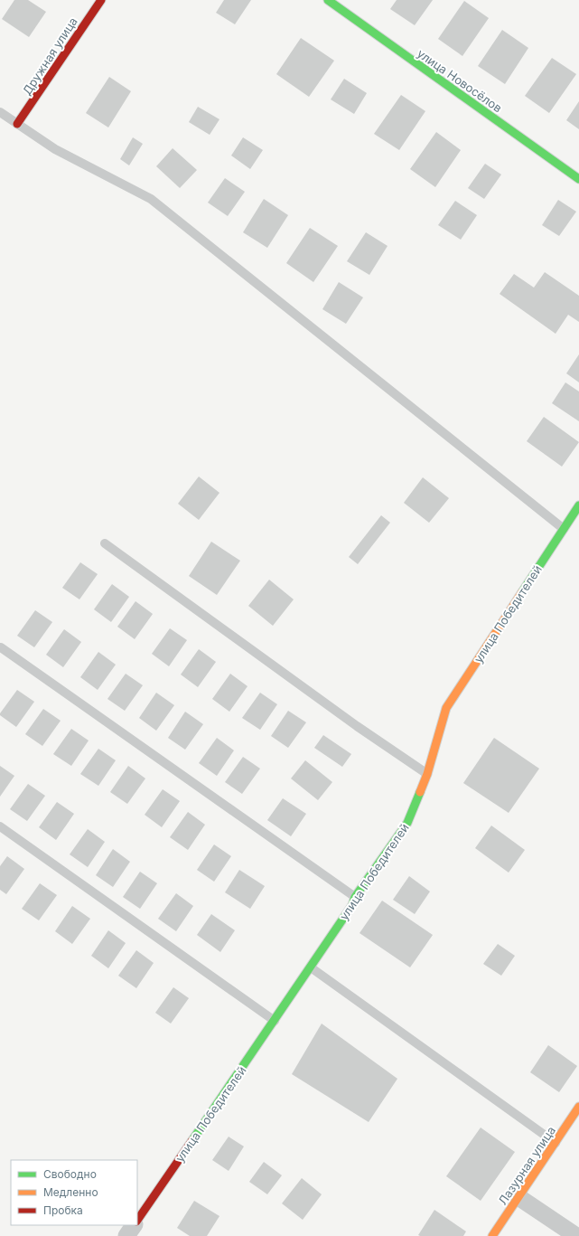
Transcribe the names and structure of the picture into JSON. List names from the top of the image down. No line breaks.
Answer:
{"streets":{"street":["Дружная улица","улица Новосёлов","улица Победителей","Лазурная улица"]},"legend":["Свободно","Медленно","Пробка"]}
